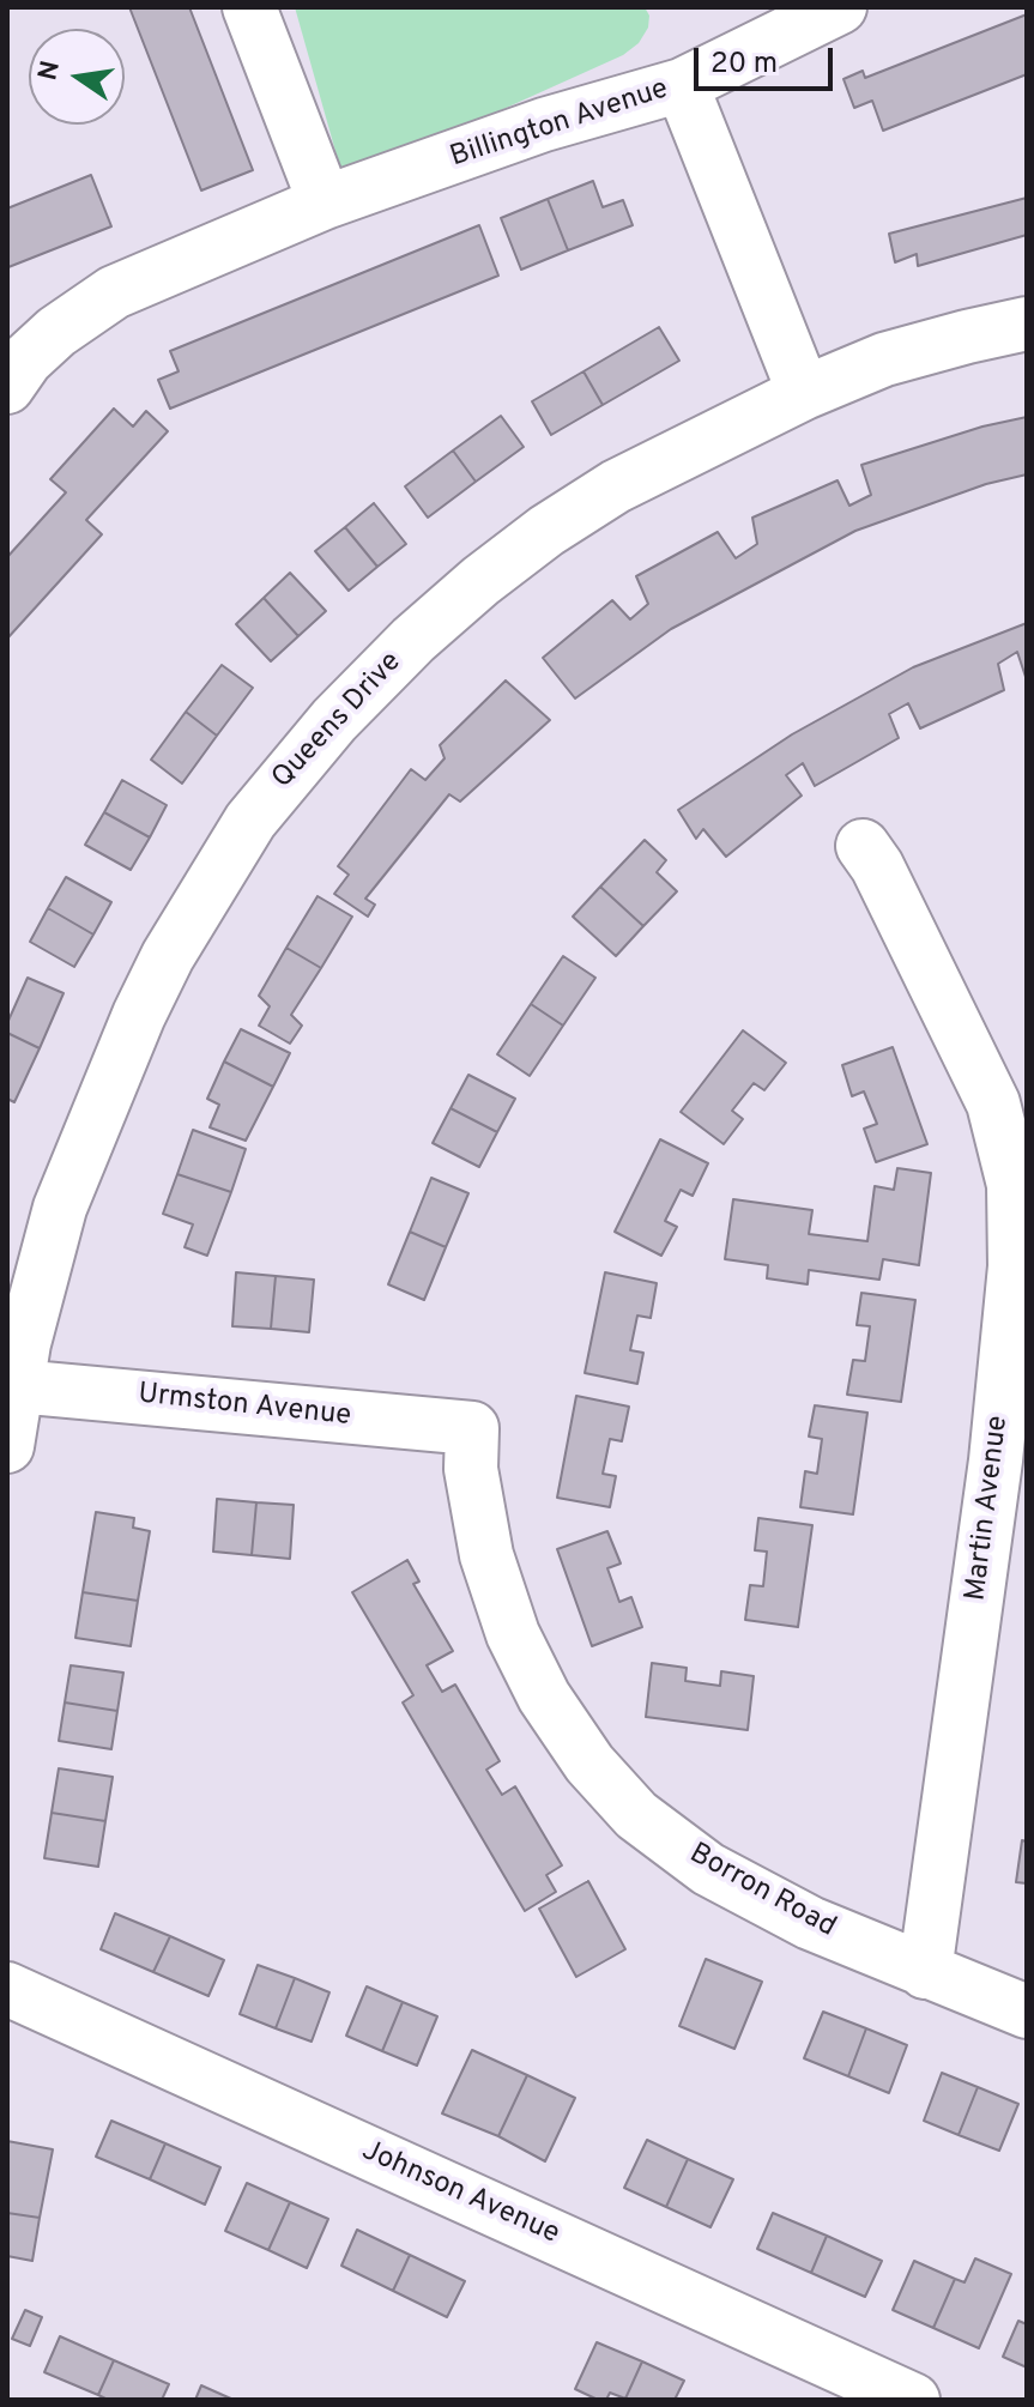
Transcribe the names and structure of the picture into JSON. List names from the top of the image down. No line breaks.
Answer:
{"streets":{"street":["Billington Avenue","Queens Drive","Urmston Avenue","Martin Avenue","Borron Road","Johnson Avenue"]},"crossings":[["Queens Drive","Urmston Avenue"],["Urmston Avenue","Borron Road"],["Martin Avenue","Borron Road"]],"scale_bar":"20 m","north":"left"}
